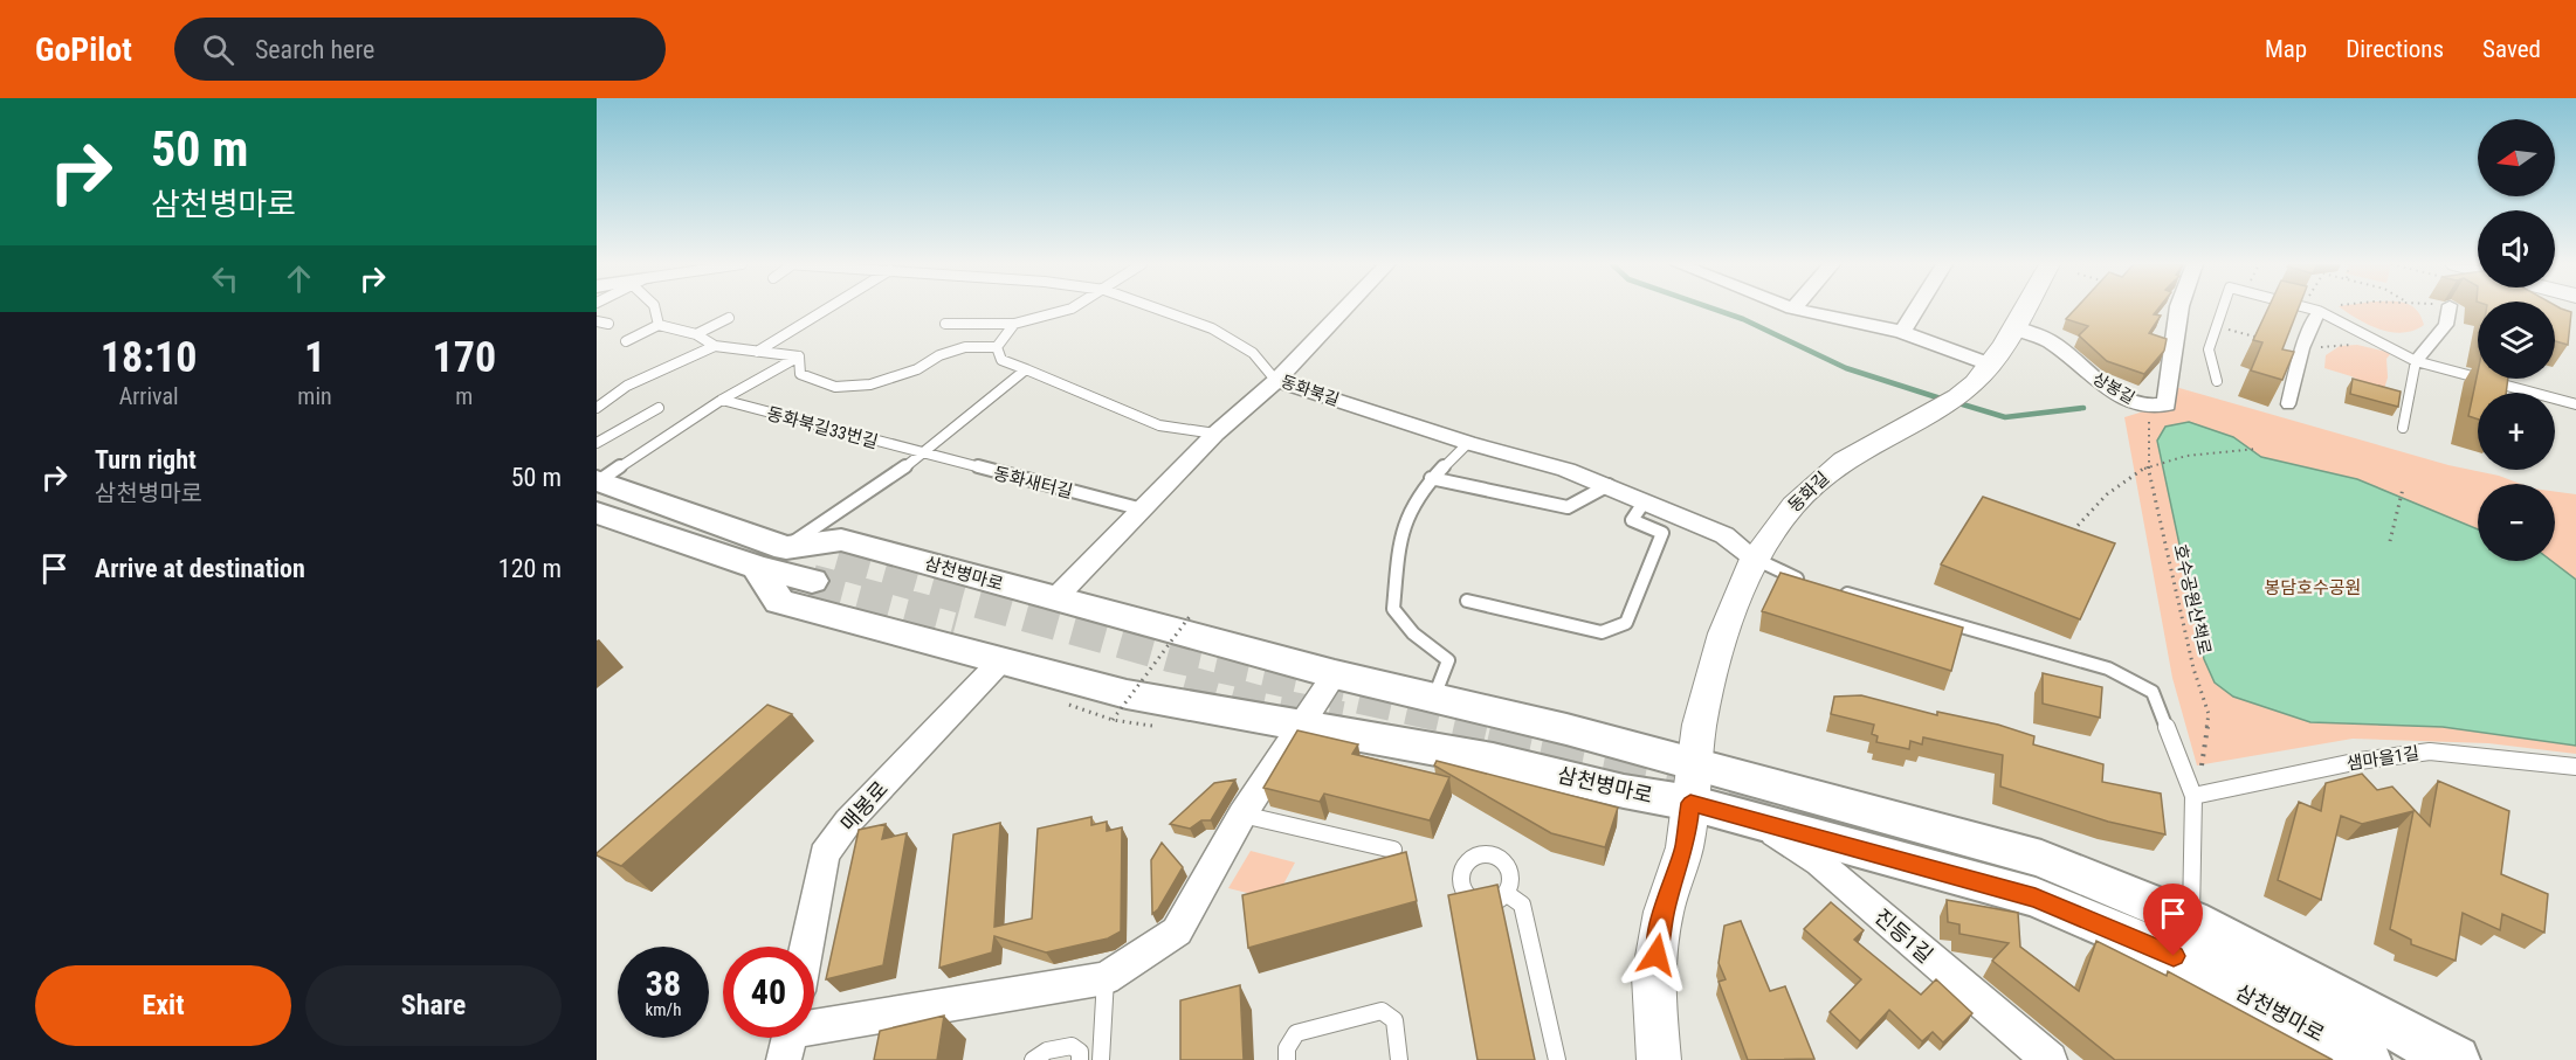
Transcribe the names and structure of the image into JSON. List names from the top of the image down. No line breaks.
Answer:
{"streets":{"main road":["삼천병마로"],"street":["상봉길","동화북길","동화길","매봉로","진등1길"],"lane":["동화북길33번길","동화새터길","샘마을1길"],"path":["호수공원산책로"]},"crossings":[["상봉길","동화길"],["상봉길","호수공원산책로"],["동화북길","동화길"],["동화북길33번길","동화새터길"],["동화길","삼천병마로"],["삼천병마로","매봉로"],["삼천병마로","진등1길"],["호수공원산책로","샘마을1길"]],"parks":["봉담호수공원"],"north":"left","page":{"header":"GoPilot","search":"Search here","nav":["Map","Directions","Saved"],"turn":["50 m","삼천병마로"],"map_buttons":["+","−"],"eta":["18:10","Arrival","1","min","170","m"],"list":[{"name":"Turn right","note":"삼천병마로","value":"50 m"},{"name":"Arrive at destination","value":"120 m"}],"speed":"38 km/h","limit":"40","buttons":["Exit","Share"]}}
